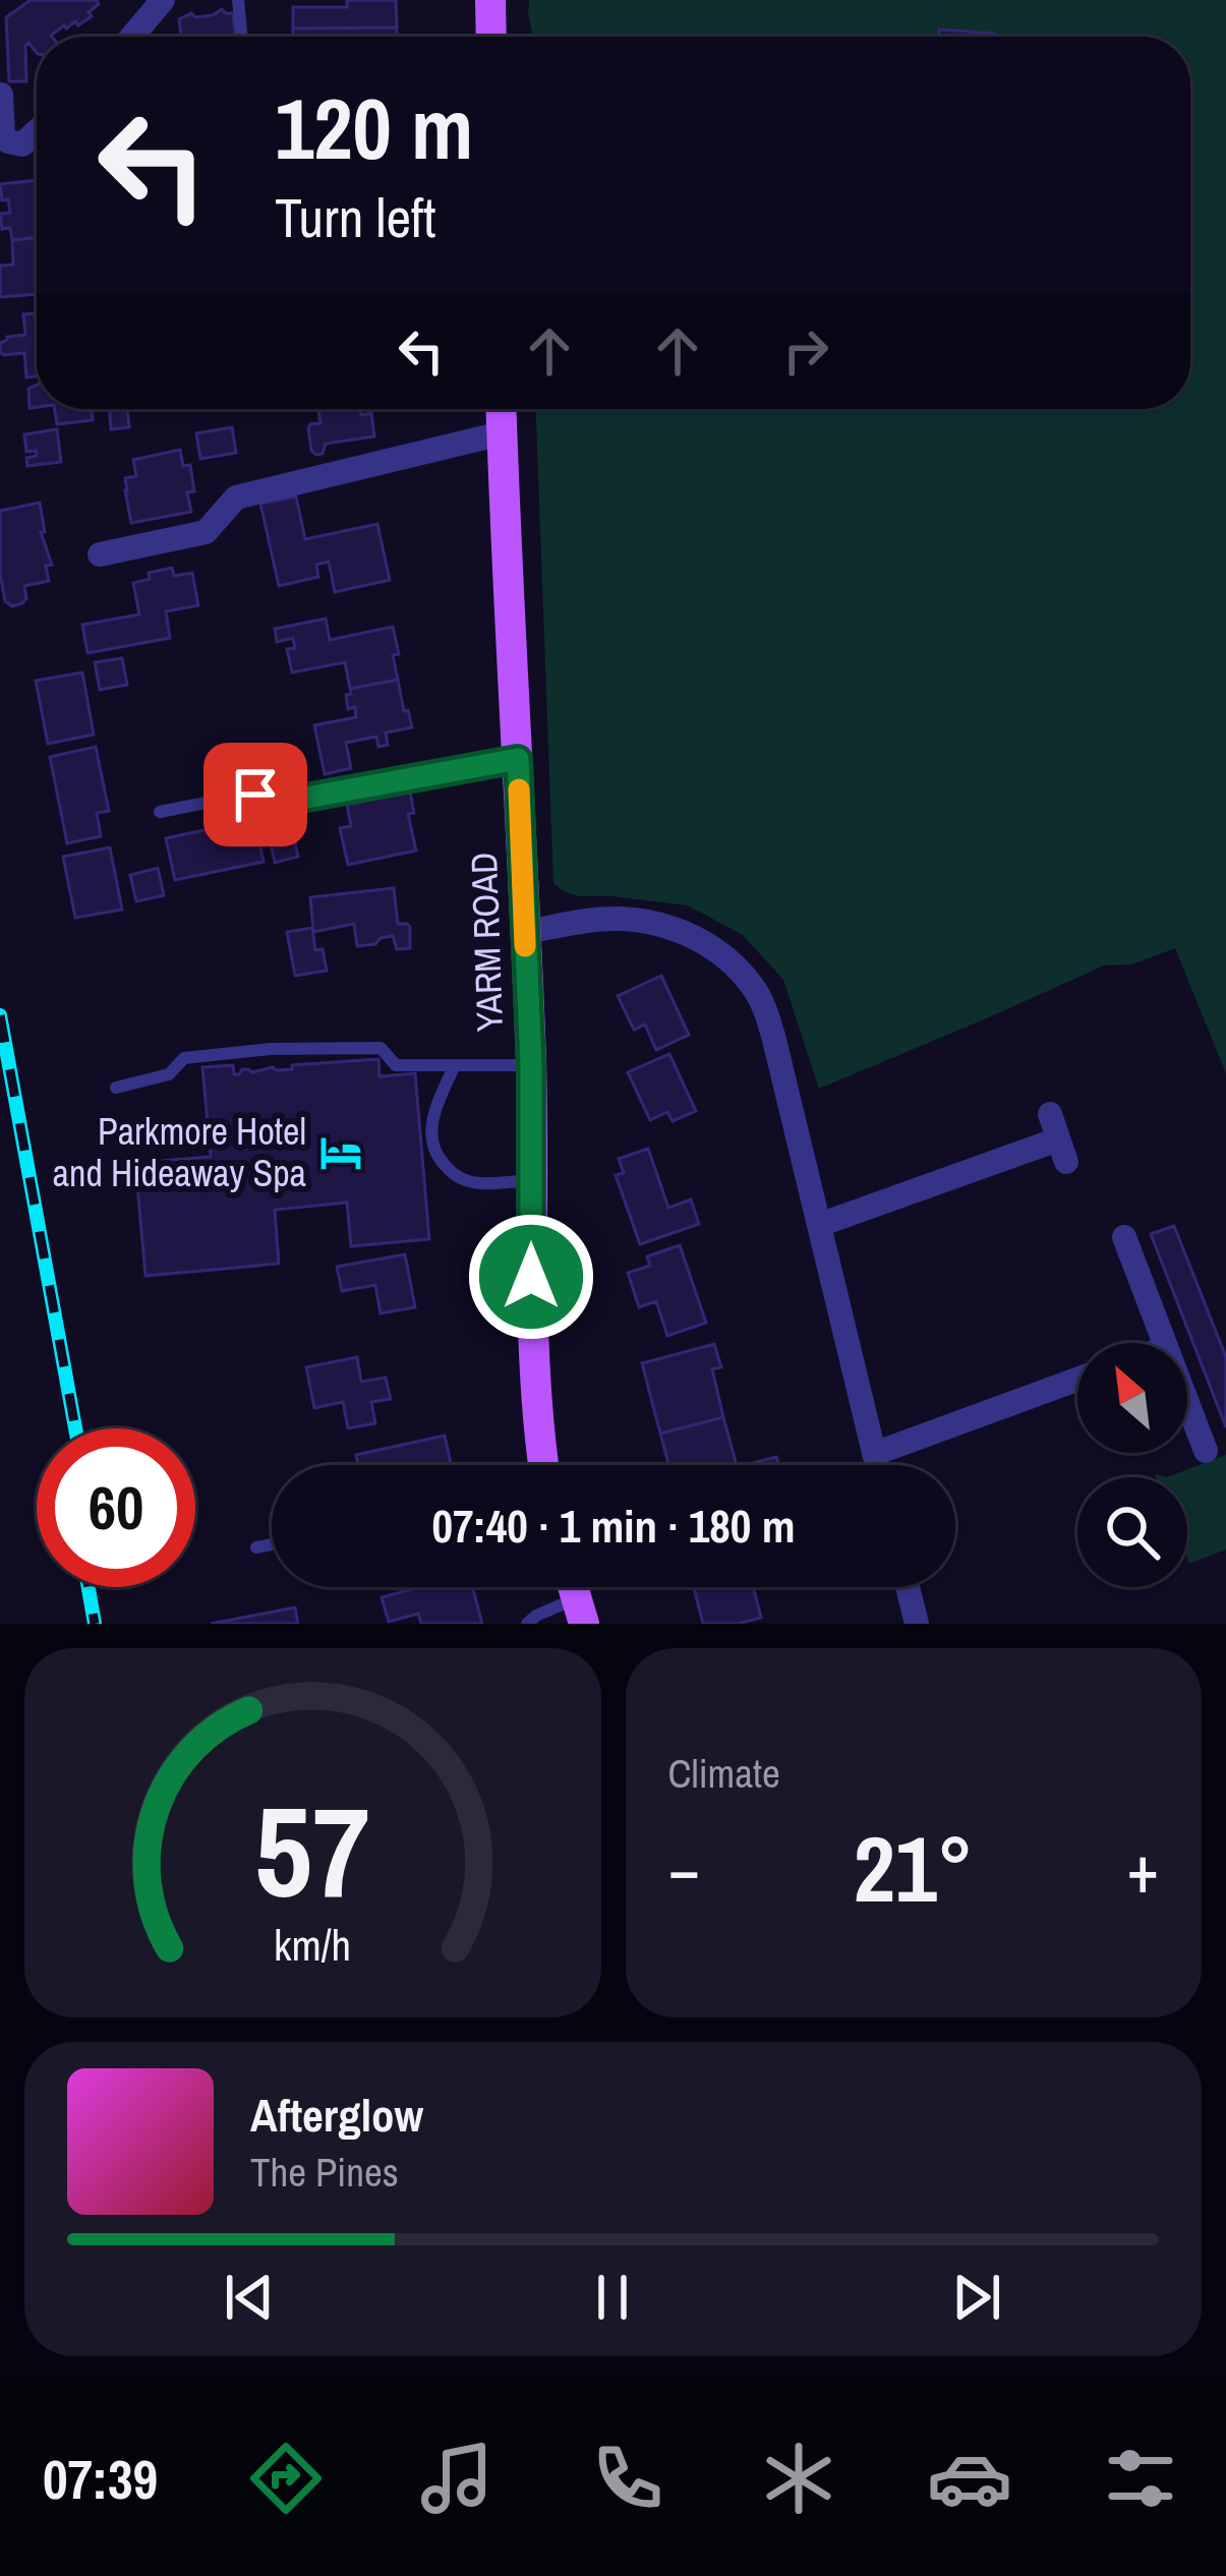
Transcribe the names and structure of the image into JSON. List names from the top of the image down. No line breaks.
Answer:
{"streets":{"main road":["YARM ROAD"]},"places":{"hotel":["Parkmore Hotel and Hideaway Spa"]},"north":"top left","page":{"turn":["120 m","Turn left"],"limit":"60","trip":"07:40 · 1 min · 180 m","tile":"Climate","heat":["−","21°","+"],"song":["Afterglow","The Pines"],"tabs":"07:39","gauge":["57","km/h"]}}
